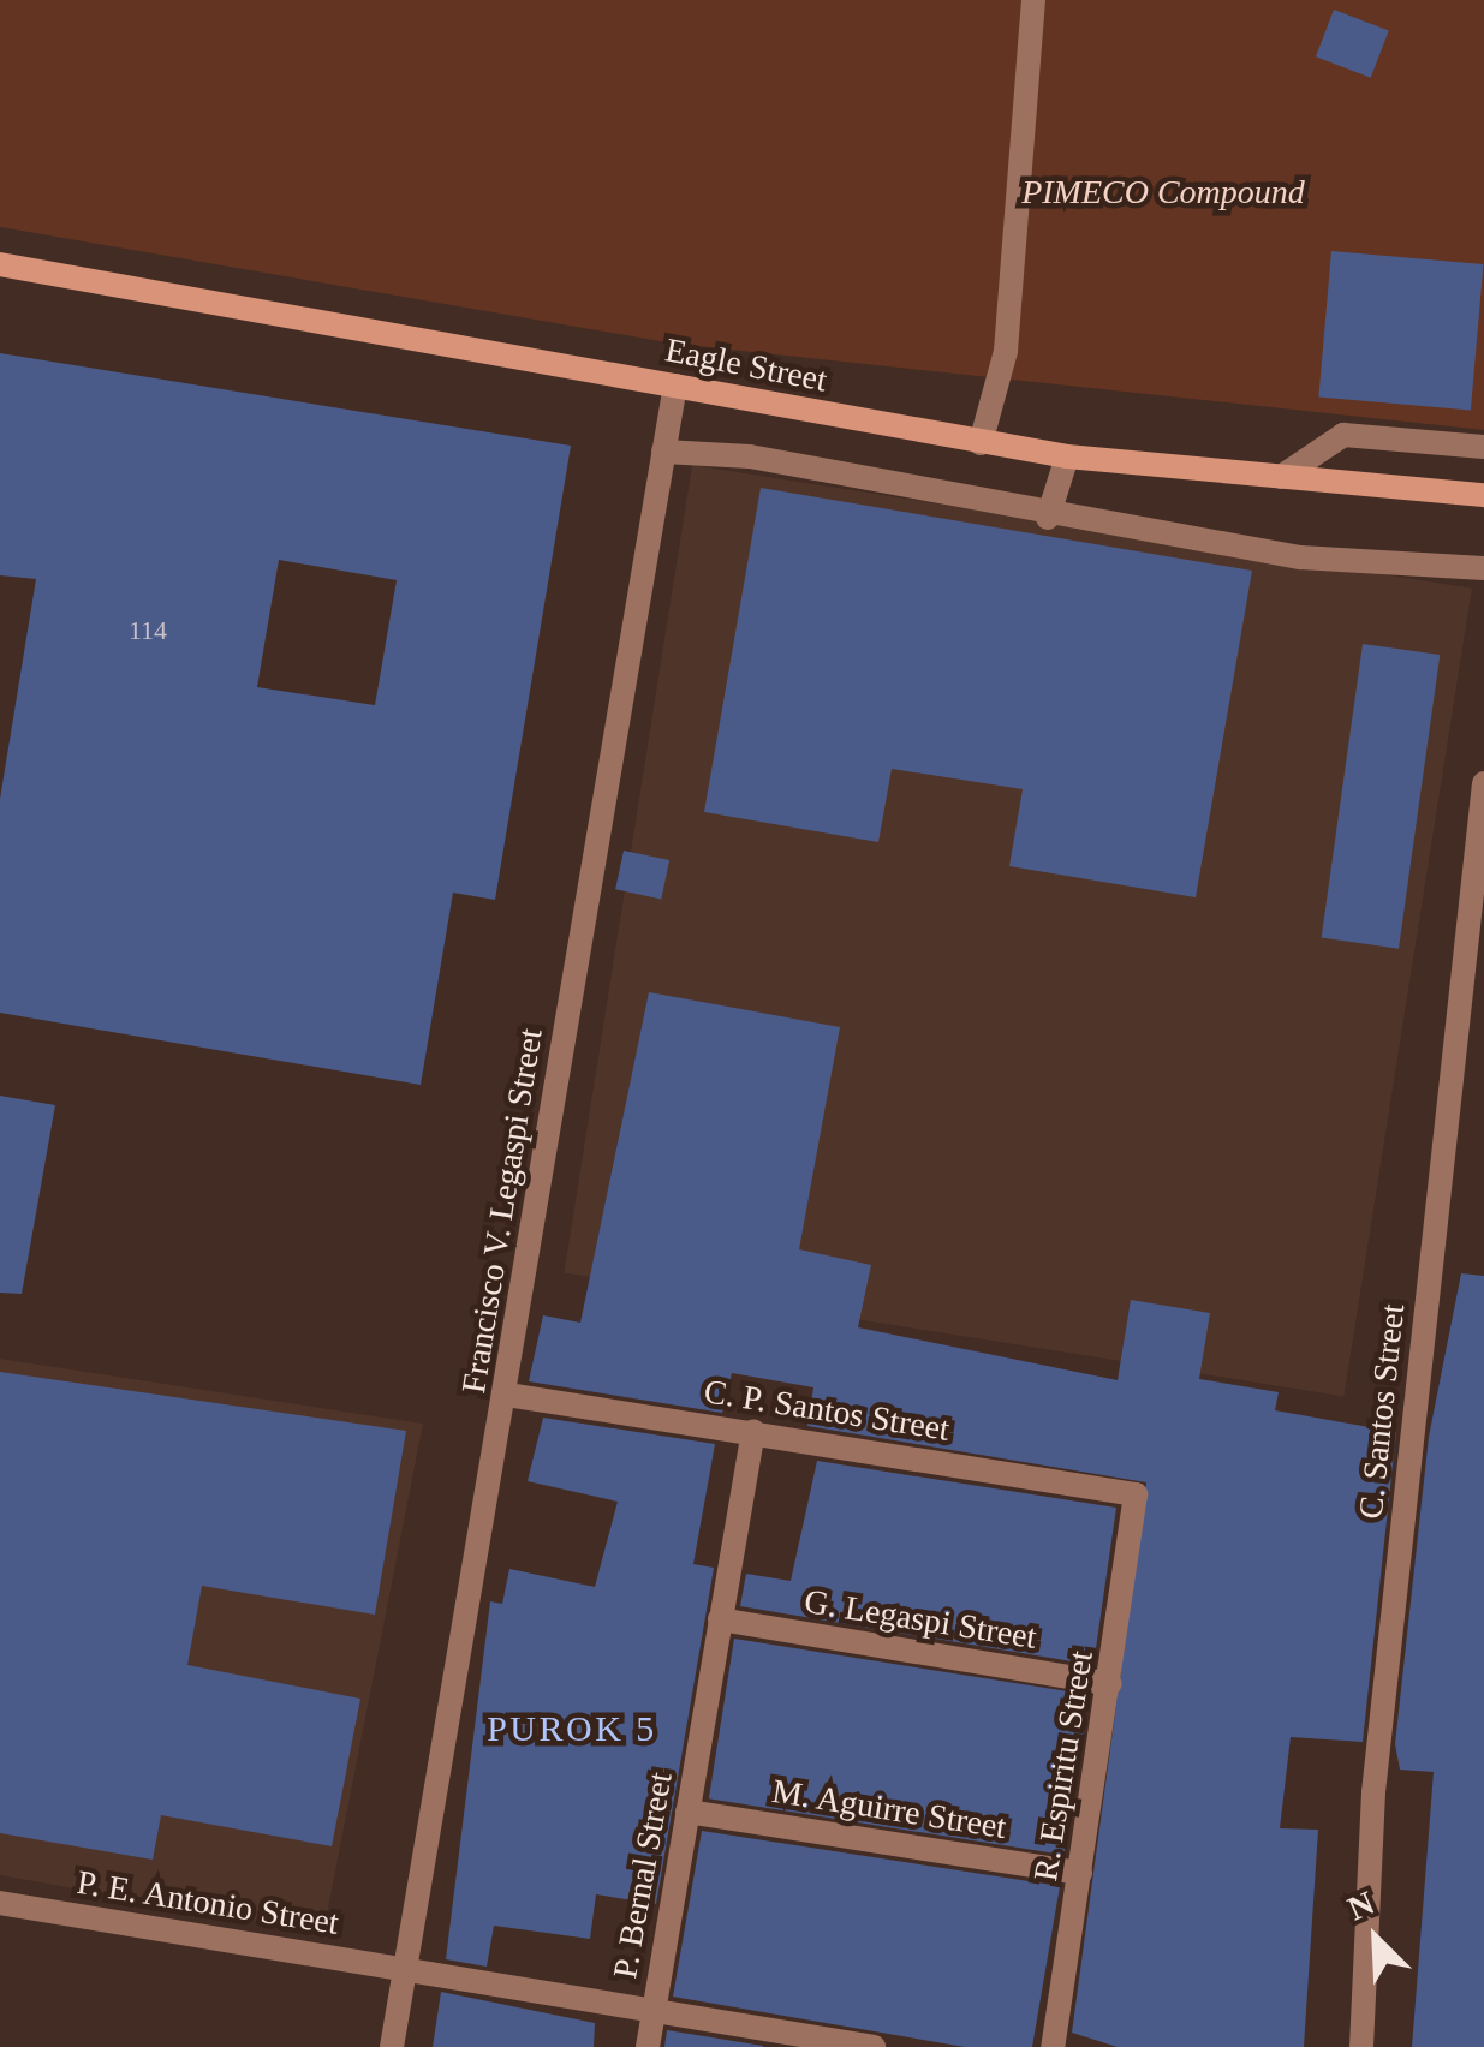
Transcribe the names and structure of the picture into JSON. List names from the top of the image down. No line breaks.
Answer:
{"streets":{"main road":["Eagle Street"],"street":["Francisco V. Legaspi Street","C. P. Santos Street","C. Santos Street","G. Legaspi Street","R. Espiritu Street","M. Aguirre Street","P. Bernal Street","P. E. Antonio Street"]},"crossings":[["Eagle Street","Francisco V. Legaspi Street"],["Francisco V. Legaspi Street","C. P. Santos Street"],["Francisco V. Legaspi Street","P. E. Antonio Street"],["C. P. Santos Street","R. Espiritu Street"],["C. P. Santos Street","P. Bernal Street"],["G. Legaspi Street","R. Espiritu Street"],["G. Legaspi Street","P. Bernal Street"],["R. Espiritu Street","M. Aguirre Street"],["M. Aguirre Street","P. Bernal Street"],["P. Bernal Street","P. E. Antonio Street"]],"districts":["PUROK 5"],"parks":["PIMECO Compound"],"house_numbers":["114"],"north":"top left"}
